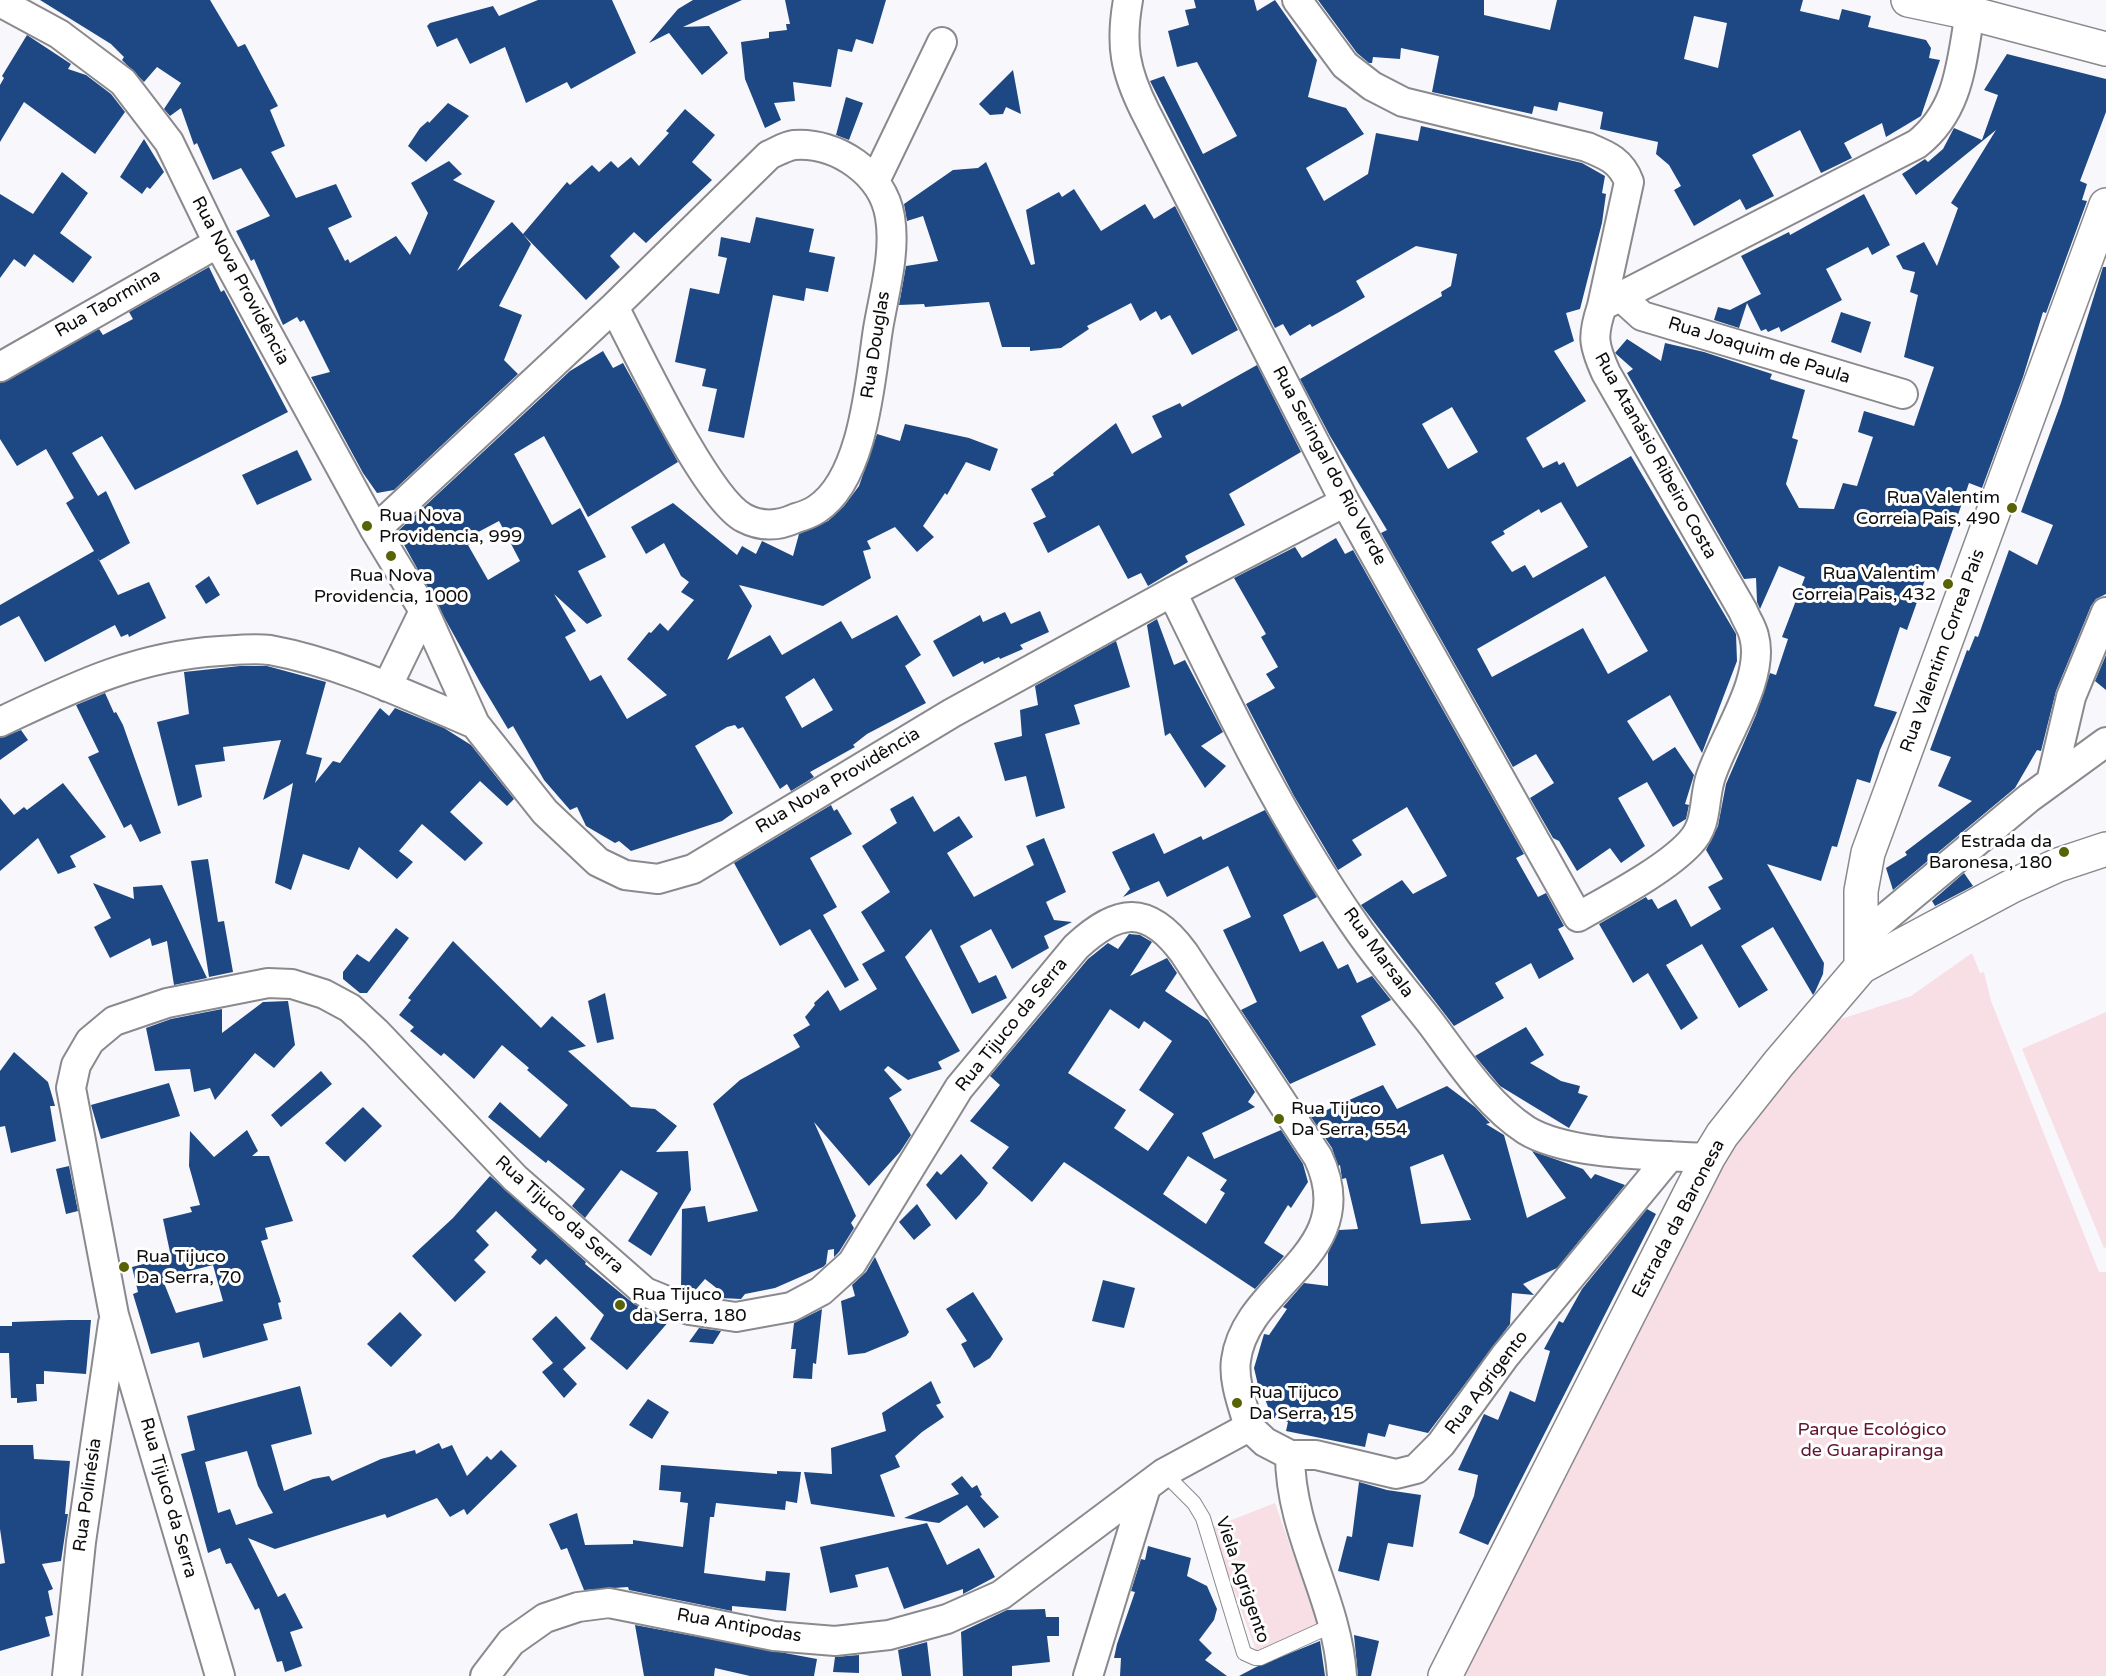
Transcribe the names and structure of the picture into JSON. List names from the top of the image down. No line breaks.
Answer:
{"streets":{"main road":["Rua Valentim Correa Pais","Estrada da Baronesa"],"street":["Rua Nova Providência","Rua Taormina","Rua Douglas","Rua Joaquim de Paula","Rua Atanásio Ribeiro Costa","Rua Seringal do Rio Verde","Rua Marsala","Rua Tijuco da Serra","Rua Agrigento","Rua Polinésia","Rua Antipodas"],"lane":["Viela Agrigento"]},"crossings":[["Rua Nova Providência","Rua Taormina"],["Rua Nova Providência","Rua Douglas"],["Rua Nova Providência","Rua Seringal do Rio Verde"],["Rua Nova Providência","Rua Marsala"],["Rua Joaquim de Paula","Rua Atanásio Ribeiro Costa"],["Rua Atanásio Ribeiro Costa","Rua Seringal do Rio Verde"],["Rua Valentim Correa Pais","Estrada da Baronesa"],["Rua Marsala","Estrada da Baronesa"],["Rua Marsala","Rua Agrigento"],["Rua Tijuco da Serra","Rua Agrigento"],["Rua Tijuco da Serra","Rua Polinésia"],["Rua Tijuco da Serra","Rua Antipodas"],["Rua Agrigento","Rua Antipodas"],["Viela Agrigento","Rua Antipodas"]],"parks":["Parque Ecológico de Guarapiranga"],"places":["Rua Valentim Correia Pais, 490","Rua Nova Providencia, 999","Rua Nova Providencia, 1000","Rua Valentim Correia Pais, 432","Estrada da Baronesa, 180","Rua Tijuco Da Serra, 554","Rua Tijuco Da Serra, 70","Rua Tijuco da Serra, 180","Rua Tijuco Da Serra, 15"]}
